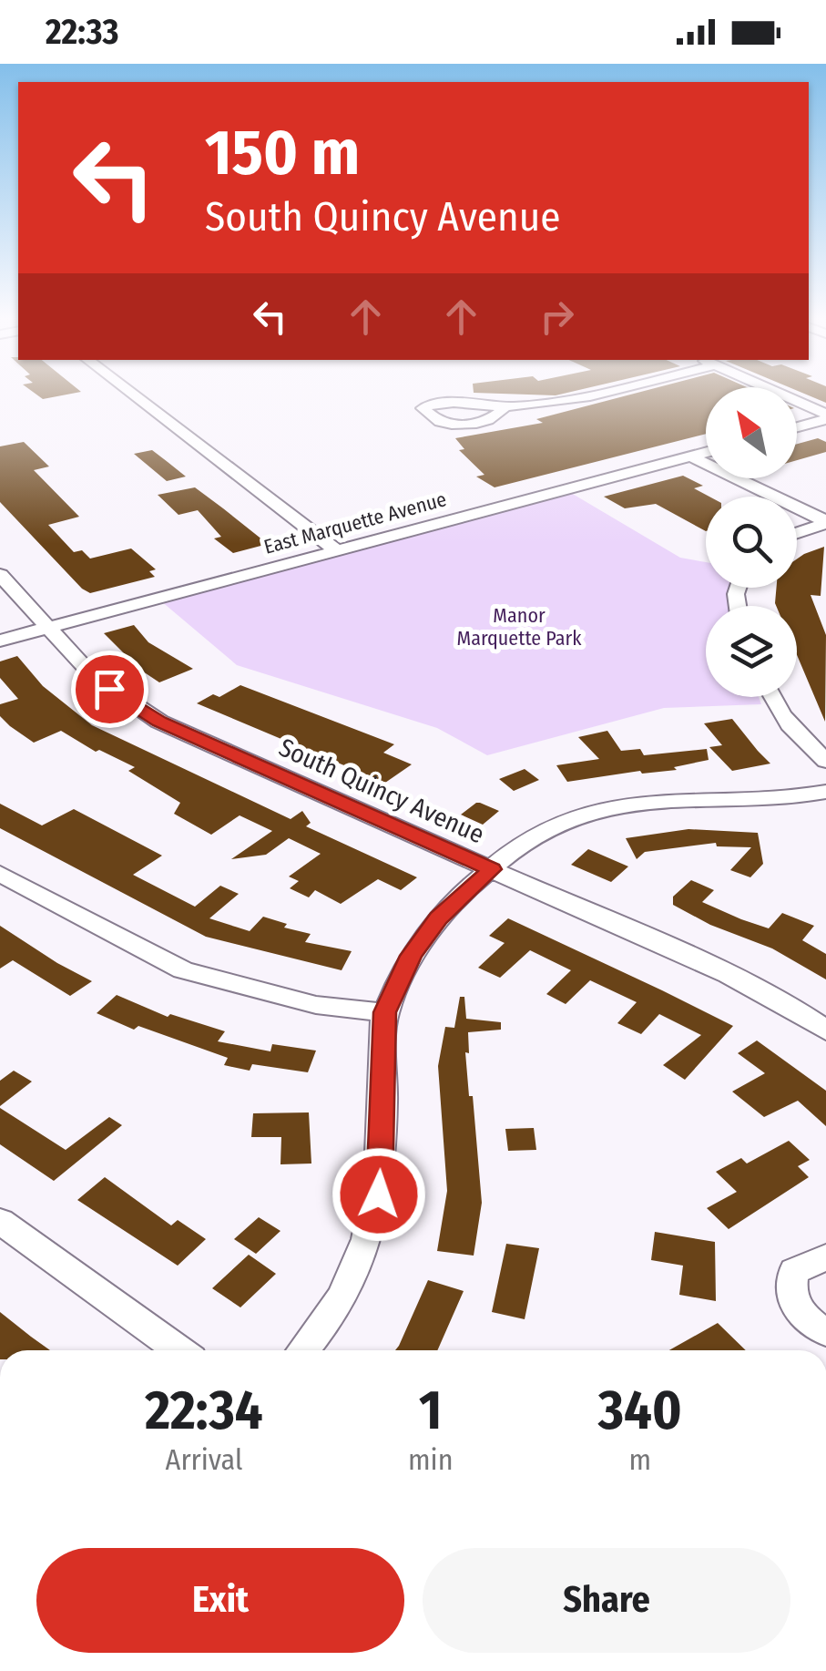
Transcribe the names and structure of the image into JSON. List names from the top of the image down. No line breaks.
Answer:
{"streets":{"street":["East Marquette Avenue","South Quincy Avenue"]},"crossings":[["East Marquette Avenue","South Quincy Avenue"]],"parks":["Manor Marquette Park"],"north":"top left","page":{"status":"22:33","turn":["150 m","South Quincy Avenue"],"eta":["22:34","Arrival","1","min","340","m"],"buttons":["Exit","Share"]}}
